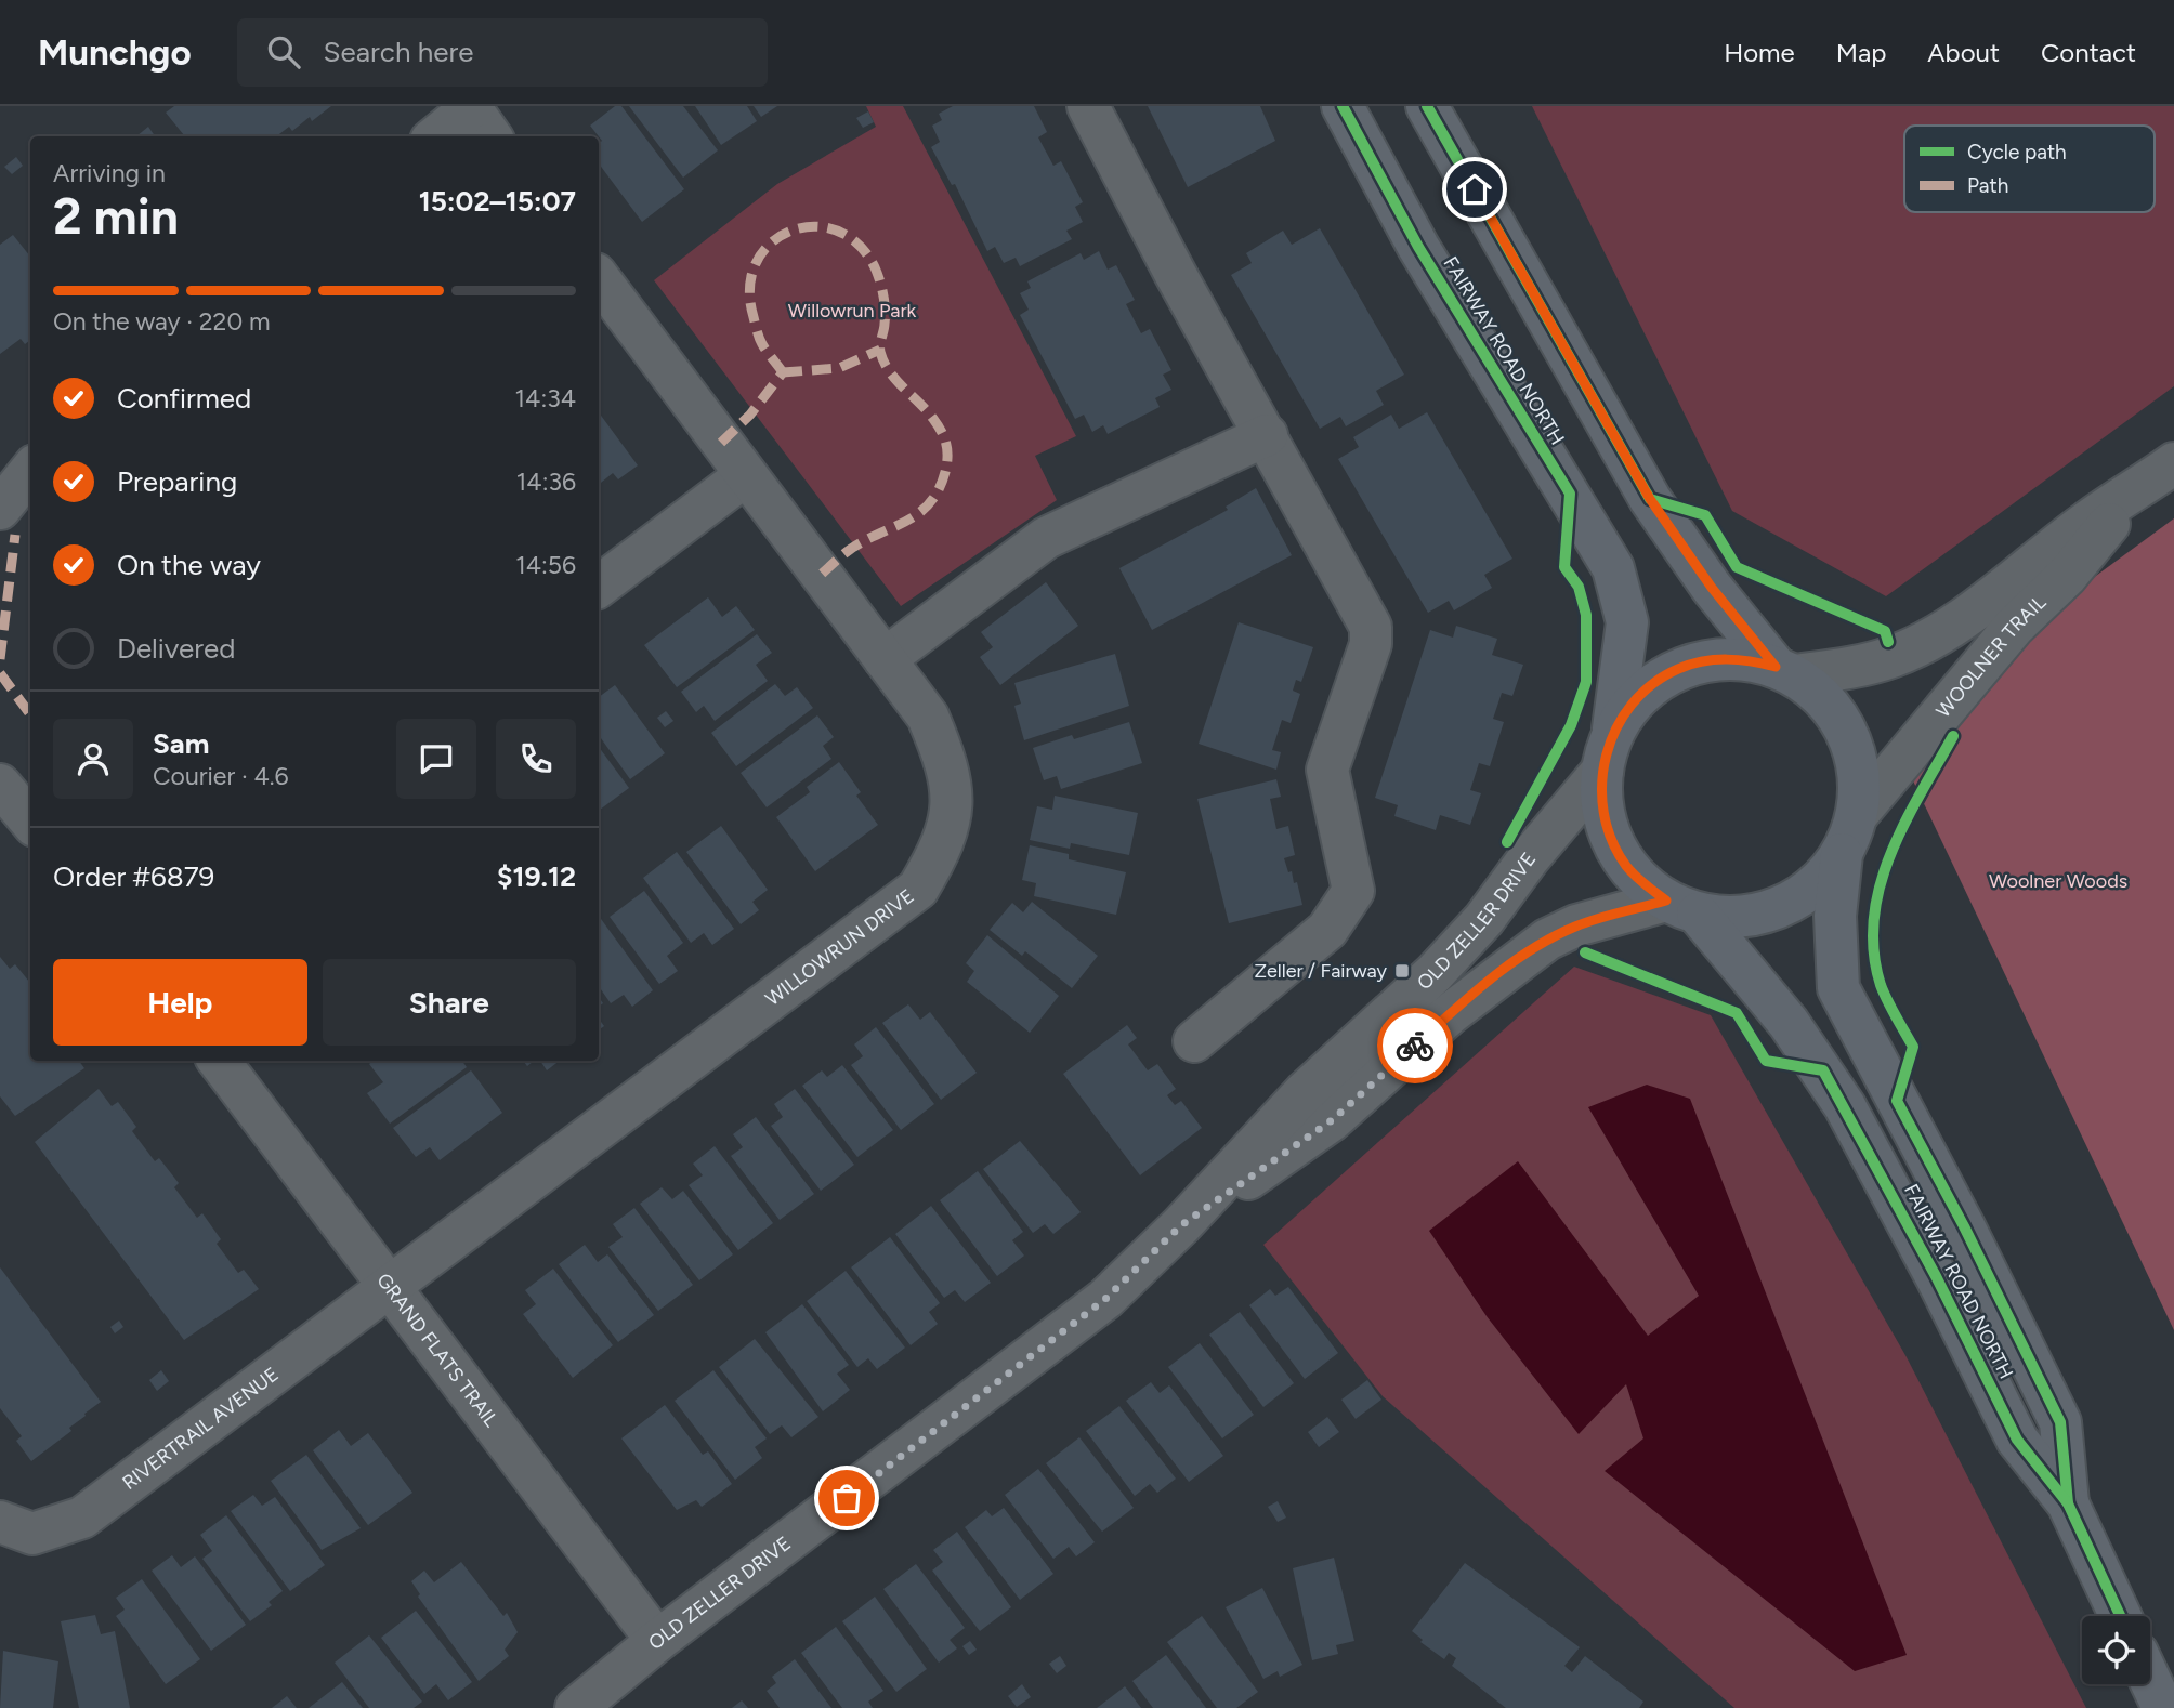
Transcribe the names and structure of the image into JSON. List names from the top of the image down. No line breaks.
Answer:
{"streets":{"main road":["FAIRWAY ROAD NORTH"],"street":["WOOLNER TRAIL","OLD ZELLER DRIVE","WILLOWRUN DRIVE","GRAND FLATS TRAIL","RIVERTRAIL AVENUE"]},"crossings":[["FAIRWAY ROAD NORTH","WOOLNER TRAIL"],["FAIRWAY ROAD NORTH","OLD ZELLER DRIVE"],["WOOLNER TRAIL","OLD ZELLER DRIVE"],["OLD ZELLER DRIVE","GRAND FLATS TRAIL"],["WILLOWRUN DRIVE","GRAND FLATS TRAIL"],["WILLOWRUN DRIVE","RIVERTRAIL AVENUE"],["GRAND FLATS TRAIL","RIVERTRAIL AVENUE"]],"parks":["Willowrun Park","Woolner Woods"],"places":{"transit":["Zeller / Fairway"]},"legend":["Cycle path","Path"],"page":{"header":"Munchgo","search":"Search here","nav":["Home","Map","About","Contact"],"heading":["2 min","Arriving in","15:02–15:07"],"panel":["Sam","Courier · 4.6","Order #6879","$19.12"],"bar":"On the way · 220 m","list":[["Confirmed","14:34"],["Preparing","14:36"],["On the way","14:56"],"Delivered"],"buttons":["Help","Share"]}}
